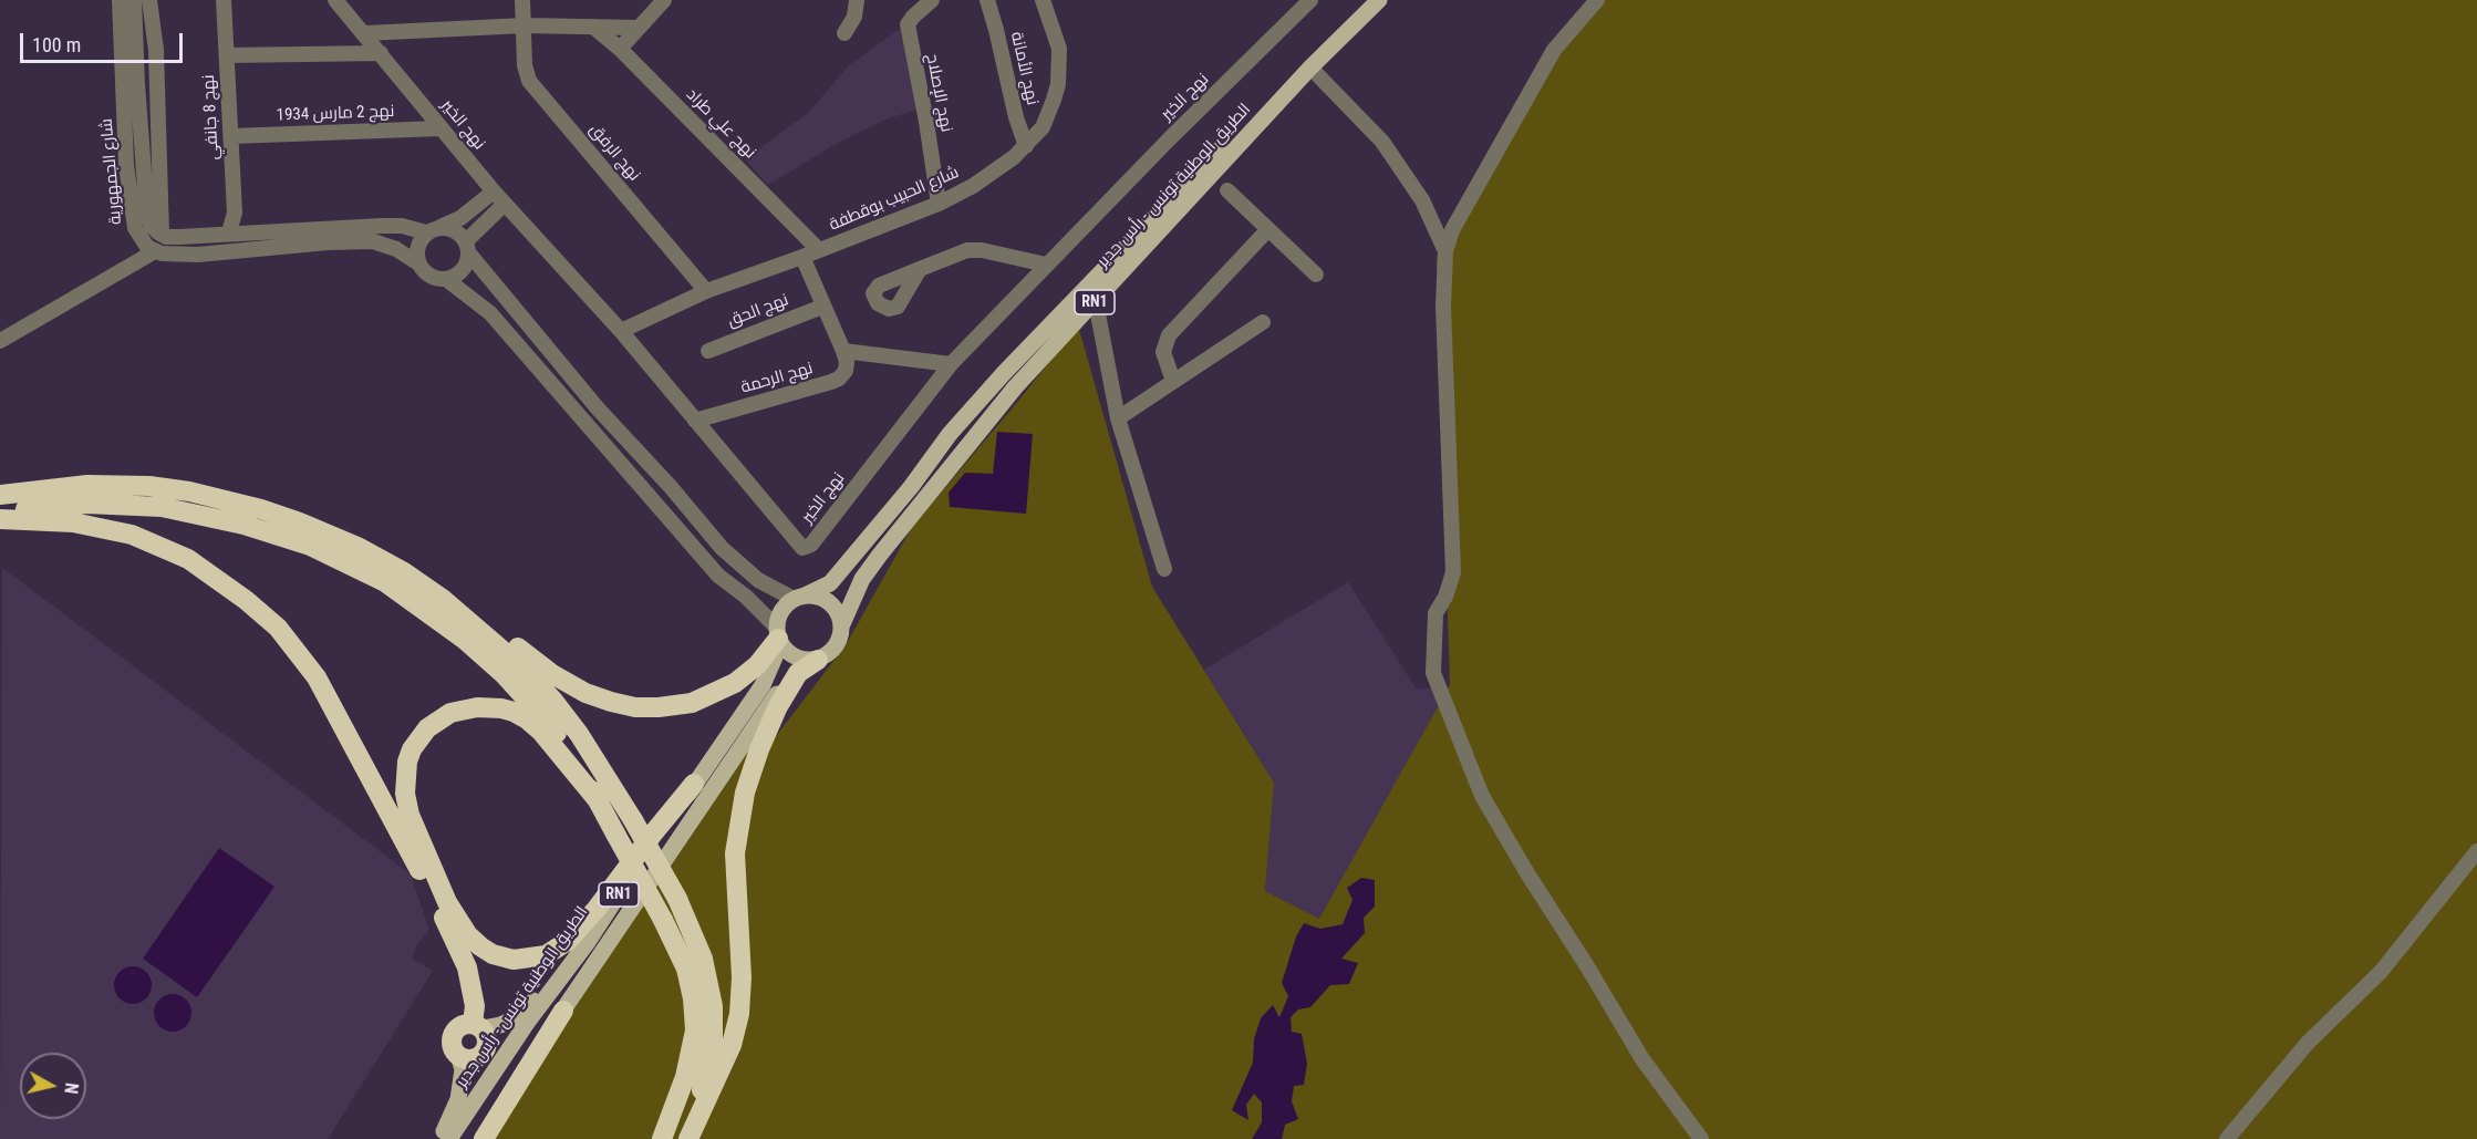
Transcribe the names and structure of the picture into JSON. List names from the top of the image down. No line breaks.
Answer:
{"streets":{"main road":["الطريق الوطنية تونس - رأس جدير","RN1"],"street":["نهج الأمانة","نهج الإصلاح","نهج الخير","نهج 2 مارس 1934","نهج 8 جانفي","نهج علي طراد","نهج الرفق","شارع الجمهورية","شارع الحبيب بوقطفة","نهج الحق","نهج الرحمة"]},"crossings":[["نهج الأمانة","شارع الحبيب بوقطفة"],["نهج الإصلاح","شارع الحبيب بوقطفة"],["نهج الخير","نهج 2 مارس 1934"],["نهج الخير","شارع الحبيب بوقطفة"],["نهج الخير","نهج الرحمة"],["نهج 2 مارس 1934","نهج 8 جانفي"],["نهج علي طراد","شارع الحبيب بوقطفة"],["نهج الرفق","شارع الحبيب بوقطفة"],["الطريق الوطنية تونس - رأس جدير","RN1"]],"scale_bar":"100 m","north":"right"}
